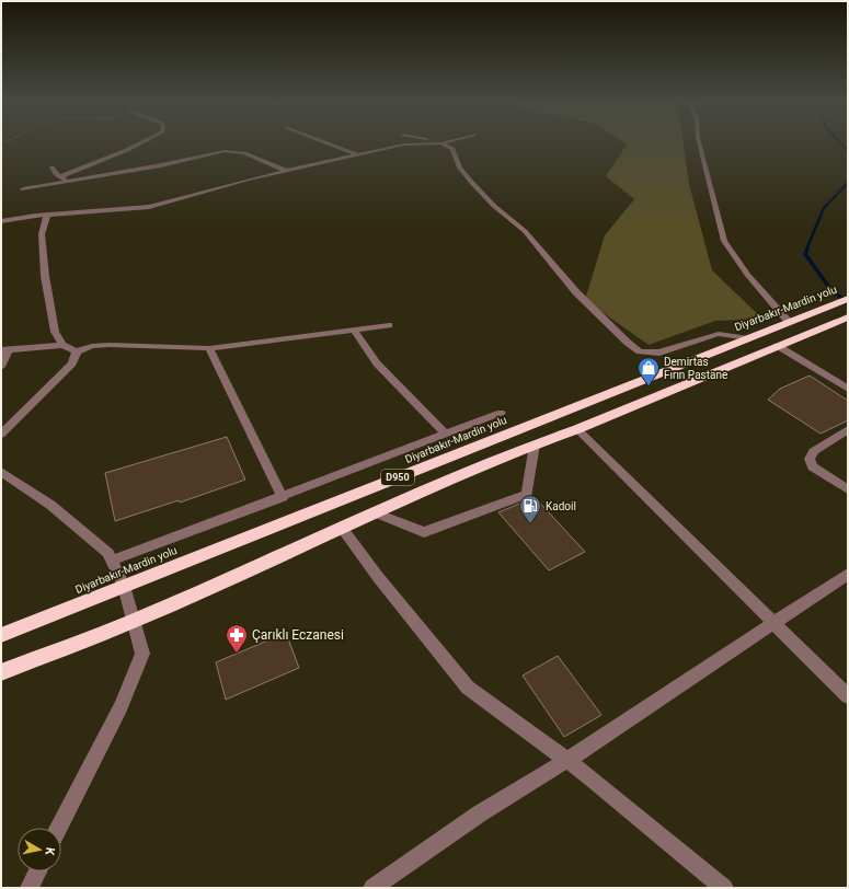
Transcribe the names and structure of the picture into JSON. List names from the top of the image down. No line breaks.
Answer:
{"streets":{"highway":["Diyarbakır-Mardin yolu","D950"]},"places":{"shop":["Demirtas Fırın Pastane"],"fuel station":["Kadoil"],"pharmacy":["Çarıklı Eczanesi"]},"north":"right"}
